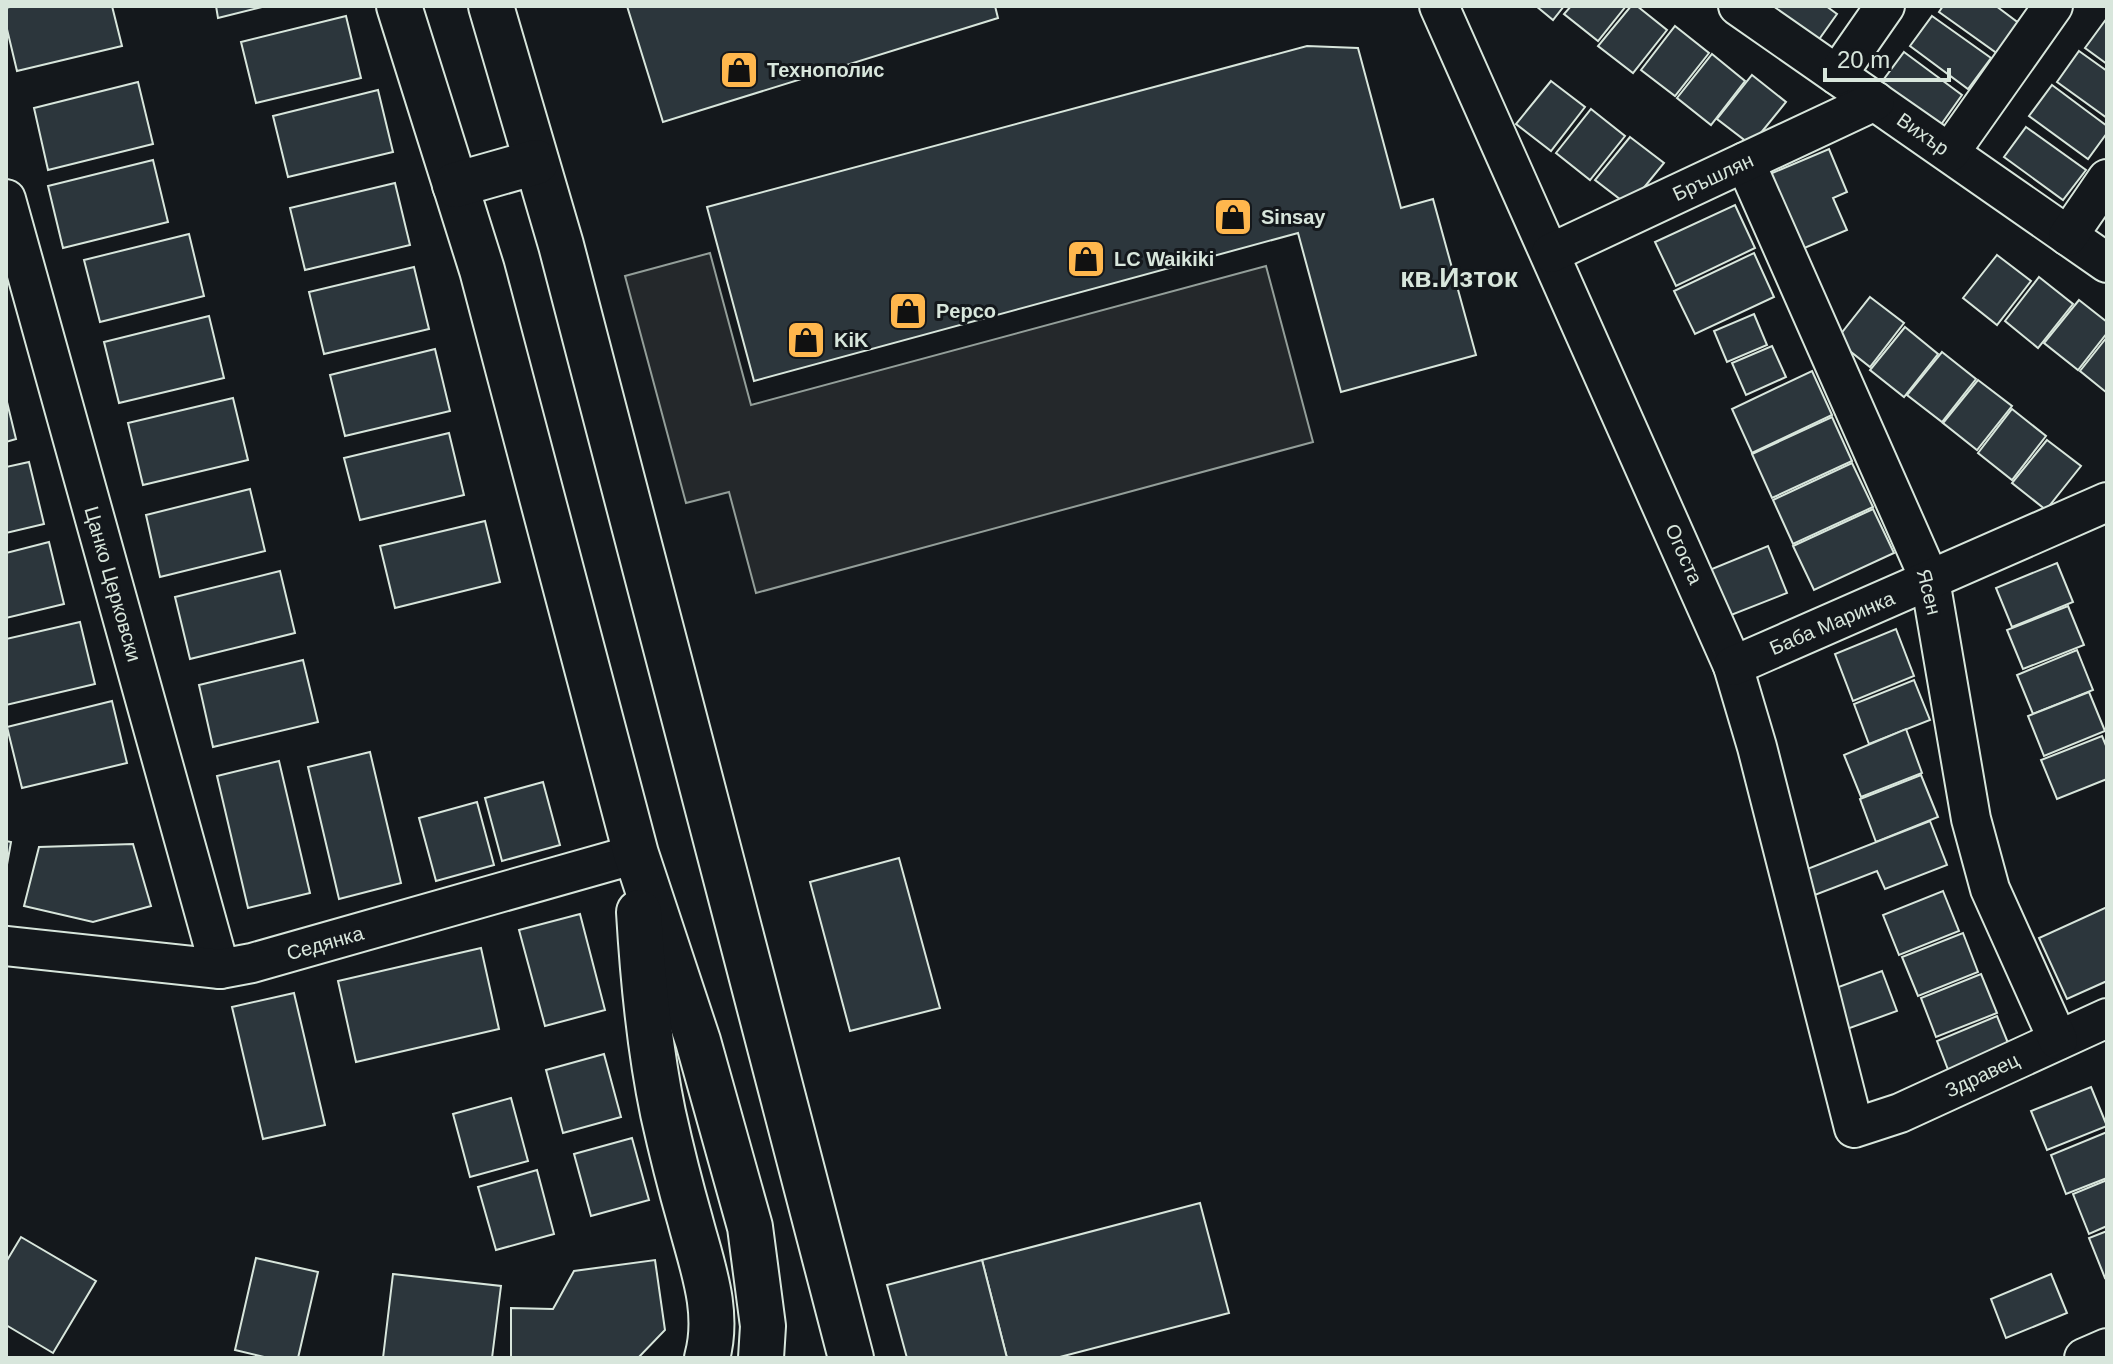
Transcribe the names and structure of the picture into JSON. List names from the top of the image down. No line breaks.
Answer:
{"streets":{"street":["Вихър","Бръшлян","Огоста","Цанко Церковски","Ясен","Баба Маринка","Седянка","Здравец"]},"crossings":[["Вихър","Бръшлян"],["Бръшлян","Огоста"],["Бръшлян","Ясен"],["Огоста","Баба Маринка"],["Огоста","Здравец"],["Цанко Церковски","Седянка"],["Ясен","Баба Маринка"],["Ясен","Здравец"]],"districts":["кв.Изток"],"places":{"shop":["Технополис","Sinsay","LC Waikiki","Pepco","KiK"]},"scale_bar":"20 m"}
